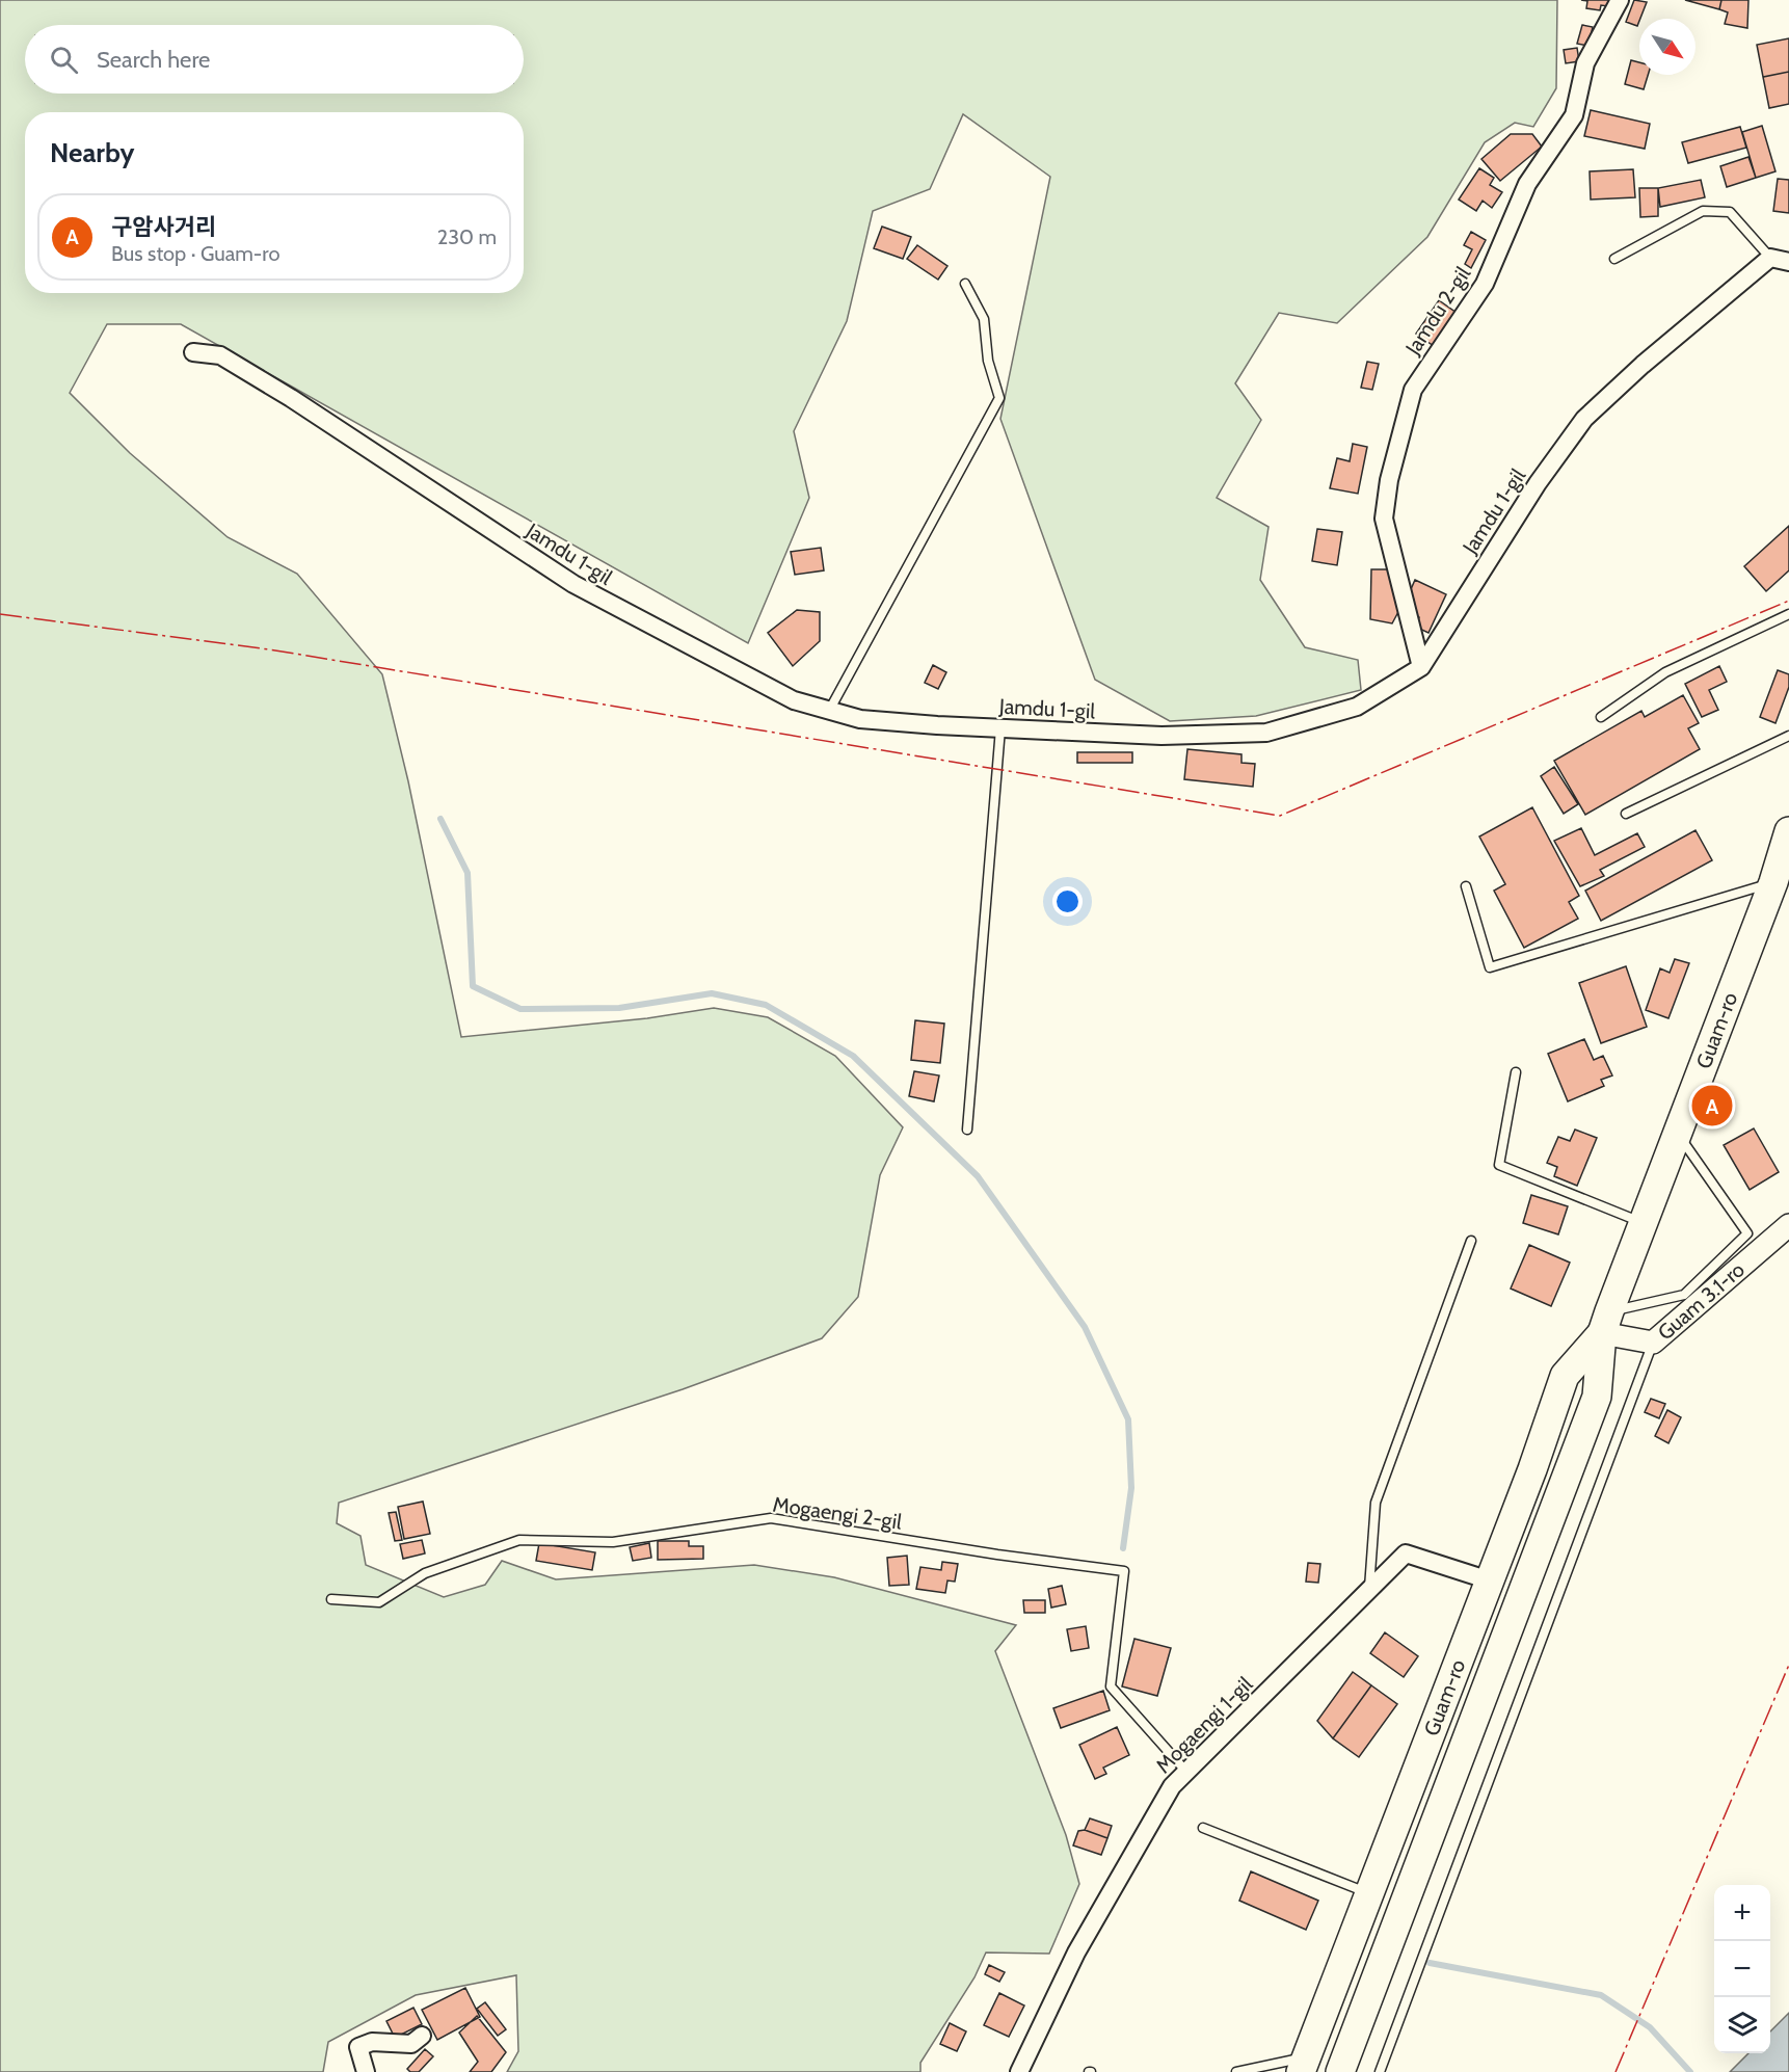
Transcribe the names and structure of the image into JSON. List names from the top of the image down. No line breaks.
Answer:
{"streets":{"main road":["Guam-ro"],"street":["Jamdu 2-gil","Jamdu 1-gil","Guam 3.1-ro","Mogaengi 1-gil"],"lane":["Mogaengi 2-gil"]},"crossings":[["Jamdu 2-gil","Jamdu 1-gil"],["Guam-ro","Guam 3.1-ro"],["Guam-ro","Mogaengi 1-gil"],["Mogaengi 2-gil","Mogaengi 1-gil"]],"north":"bottom right","page":{"search":"Search here","heading":"Nearby","list":[{"mark":"A","name":"구암사거리","note":"Bus stop · Guam-ro","value":"230 m"}],"pins":"A","map_buttons":["+","−"]}}
